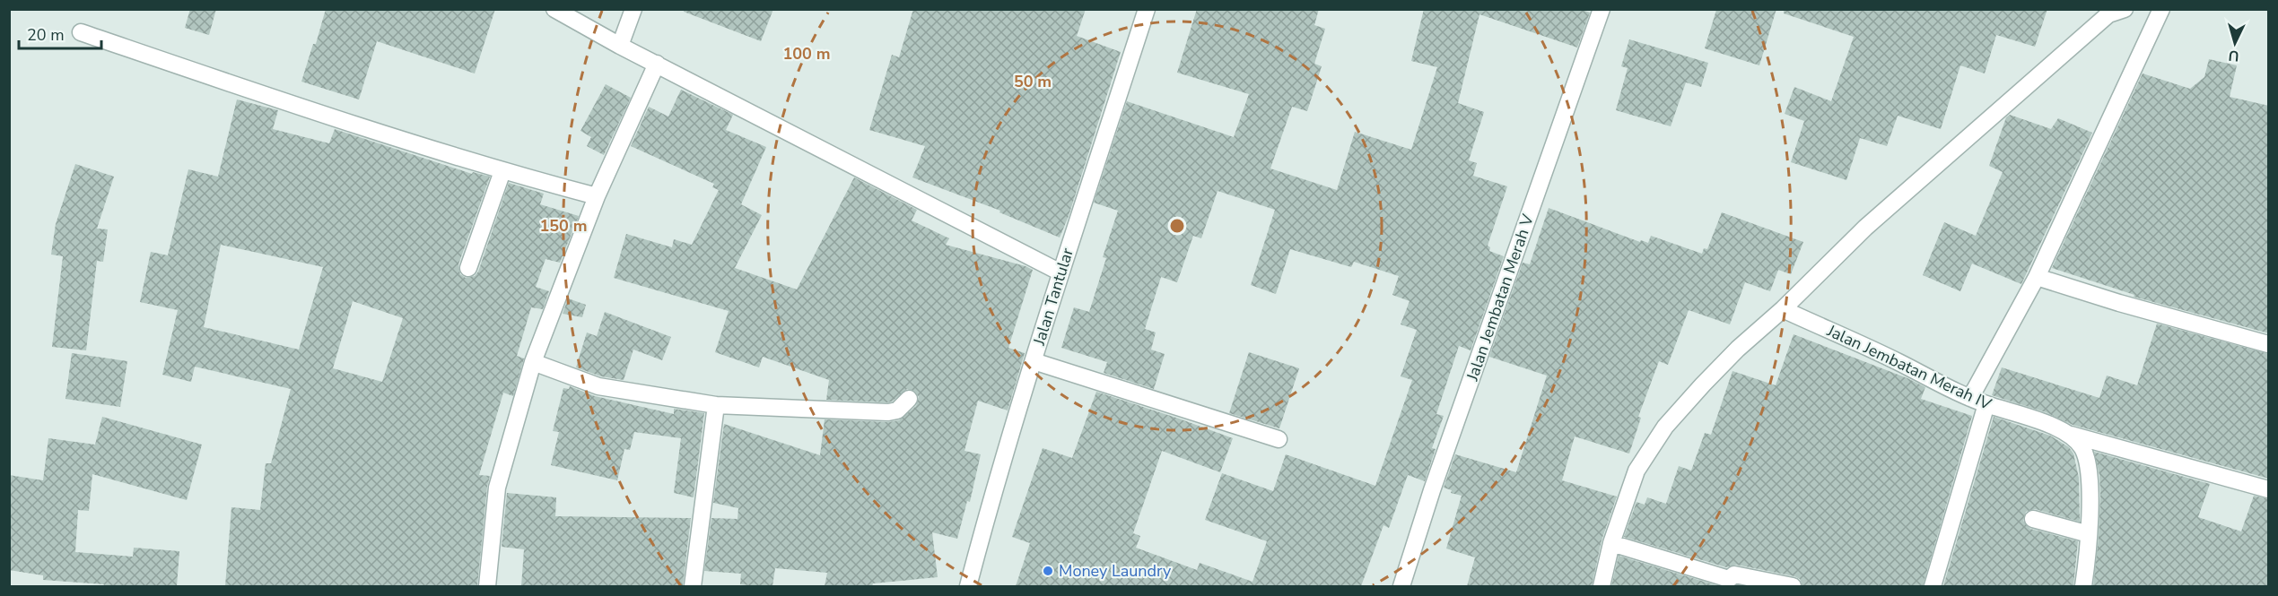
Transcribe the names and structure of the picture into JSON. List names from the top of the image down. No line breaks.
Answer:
{"streets":{"street":["Jalan Tantular","Jalan Jembatan Merah V","Jalan Jembatan Merah IV"]},"places":["Money Laundry"],"scale_bar":"20 m","north":"bottom","rings":["100 m","50 m","150 m"]}
